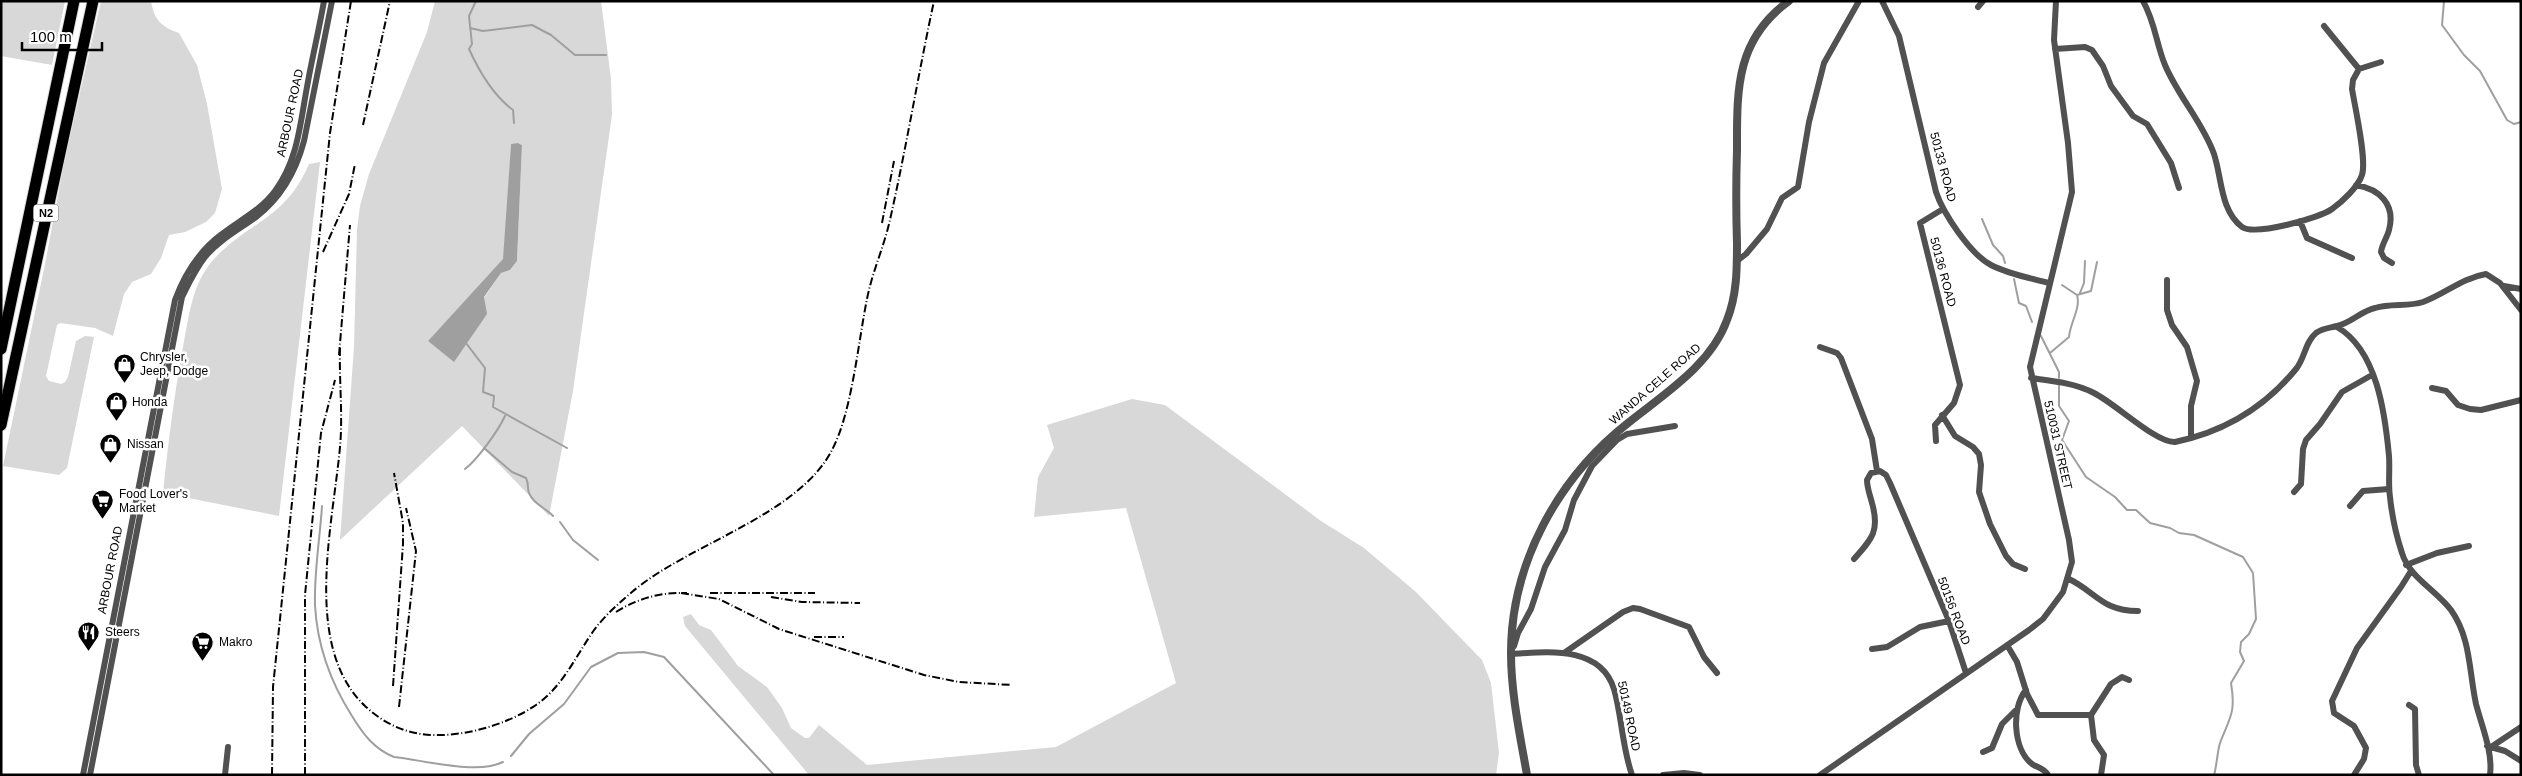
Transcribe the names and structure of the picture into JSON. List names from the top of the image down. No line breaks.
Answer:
{"streets":{"highway":["N2"],"street":["ARBOUR ROAD","50133 ROAD","50136 ROAD","WANDA CELE ROAD","510031 STREET","50156 ROAD","50149 ROAD"]},"crossings":[["50133 ROAD","50136 ROAD"],["50133 ROAD","510031 STREET"],["WANDA CELE ROAD","50149 ROAD"],["510031 STREET","50156 ROAD"]],"places":{"shop":["Chrysler, Jeep, Dodge","Honda","Nissan"],"supermarket":["Food Lover's Market","Makro"],"restaurant":["Steers"]},"scale_bar":"100 m"}
